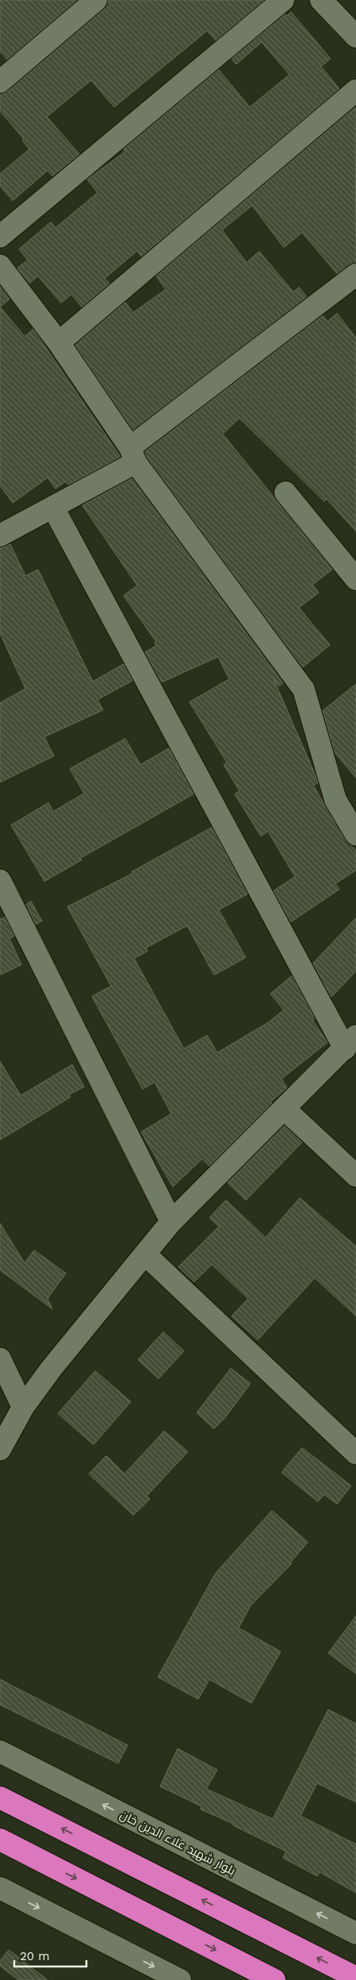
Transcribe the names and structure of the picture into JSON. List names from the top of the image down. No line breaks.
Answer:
{"streets":{"street":["بلوار شهید علاء الدین خان"]},"scale_bar":"20 m"}
